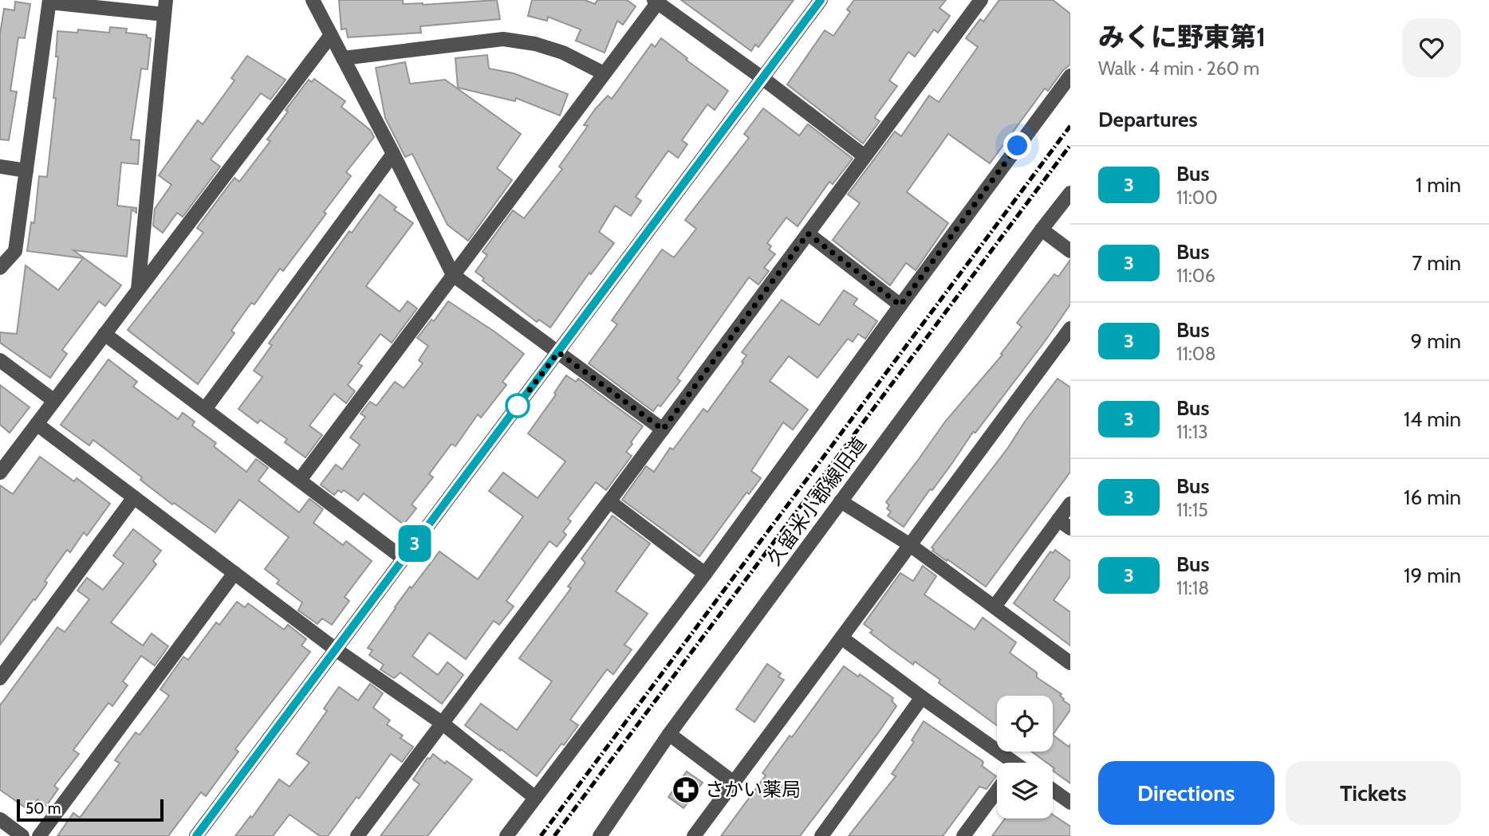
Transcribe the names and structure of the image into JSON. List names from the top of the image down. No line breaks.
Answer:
{"streets":{"street":["久留米小郡線旧道"]},"places":{"pharmacy":["さかい薬局"]},"lines":["bus line 3"],"scale_bar":"50 m","page":{"on_map":"3","heading":[["みくに野東第1","Walk · 4 min · 260 m"],"Departures"],"list":[{"mark":"3","name":"Bus","note":"11:00","value":"1 min"},{"mark":"3","name":"Bus","note":"11:06","value":"7 min"},{"mark":"3","name":"Bus","note":"11:08","value":"9 min"},{"mark":"3","name":"Bus","note":"11:13","value":"14 min"},{"mark":"3","name":"Bus","note":"11:15","value":"16 min"},{"mark":"3","name":"Bus","note":"11:18","value":"19 min"}],"buttons":["Directions","Tickets"],"scale":"50 m"}}
